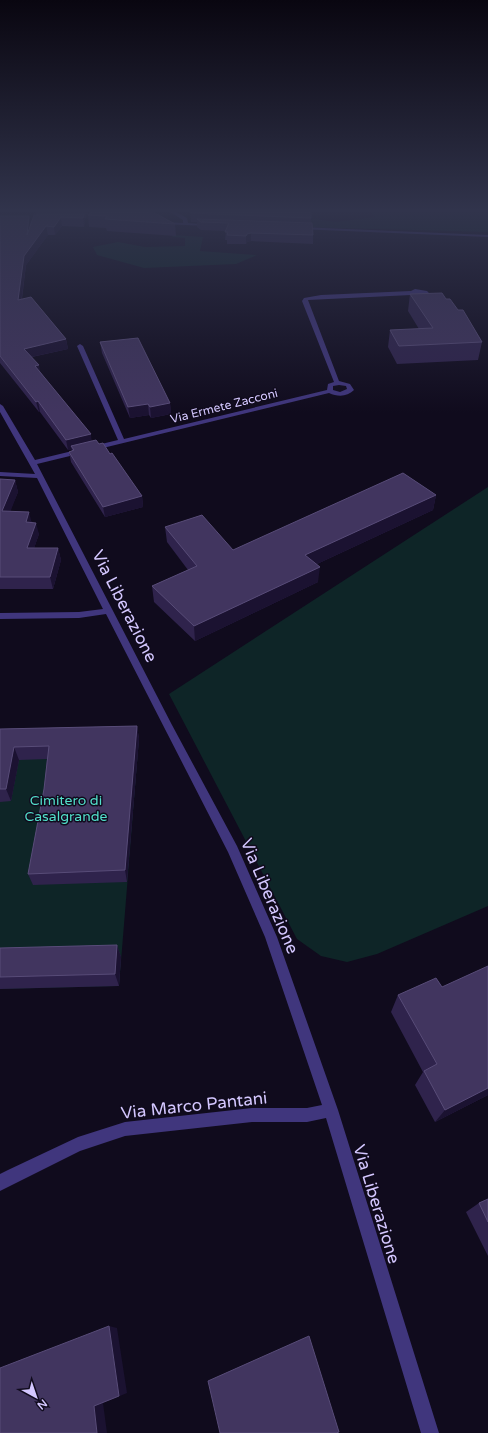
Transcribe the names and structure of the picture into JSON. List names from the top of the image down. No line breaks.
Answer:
{"streets":{"street":["Via Ermete Zacconi","Via Liberazione","Via Marco Pantani"]},"crossings":[["Via Ermete Zacconi","Via Liberazione"],["Via Liberazione","Via Marco Pantani"]],"parks":["Cimitero di Casalgrande"],"north":"bottom right"}
